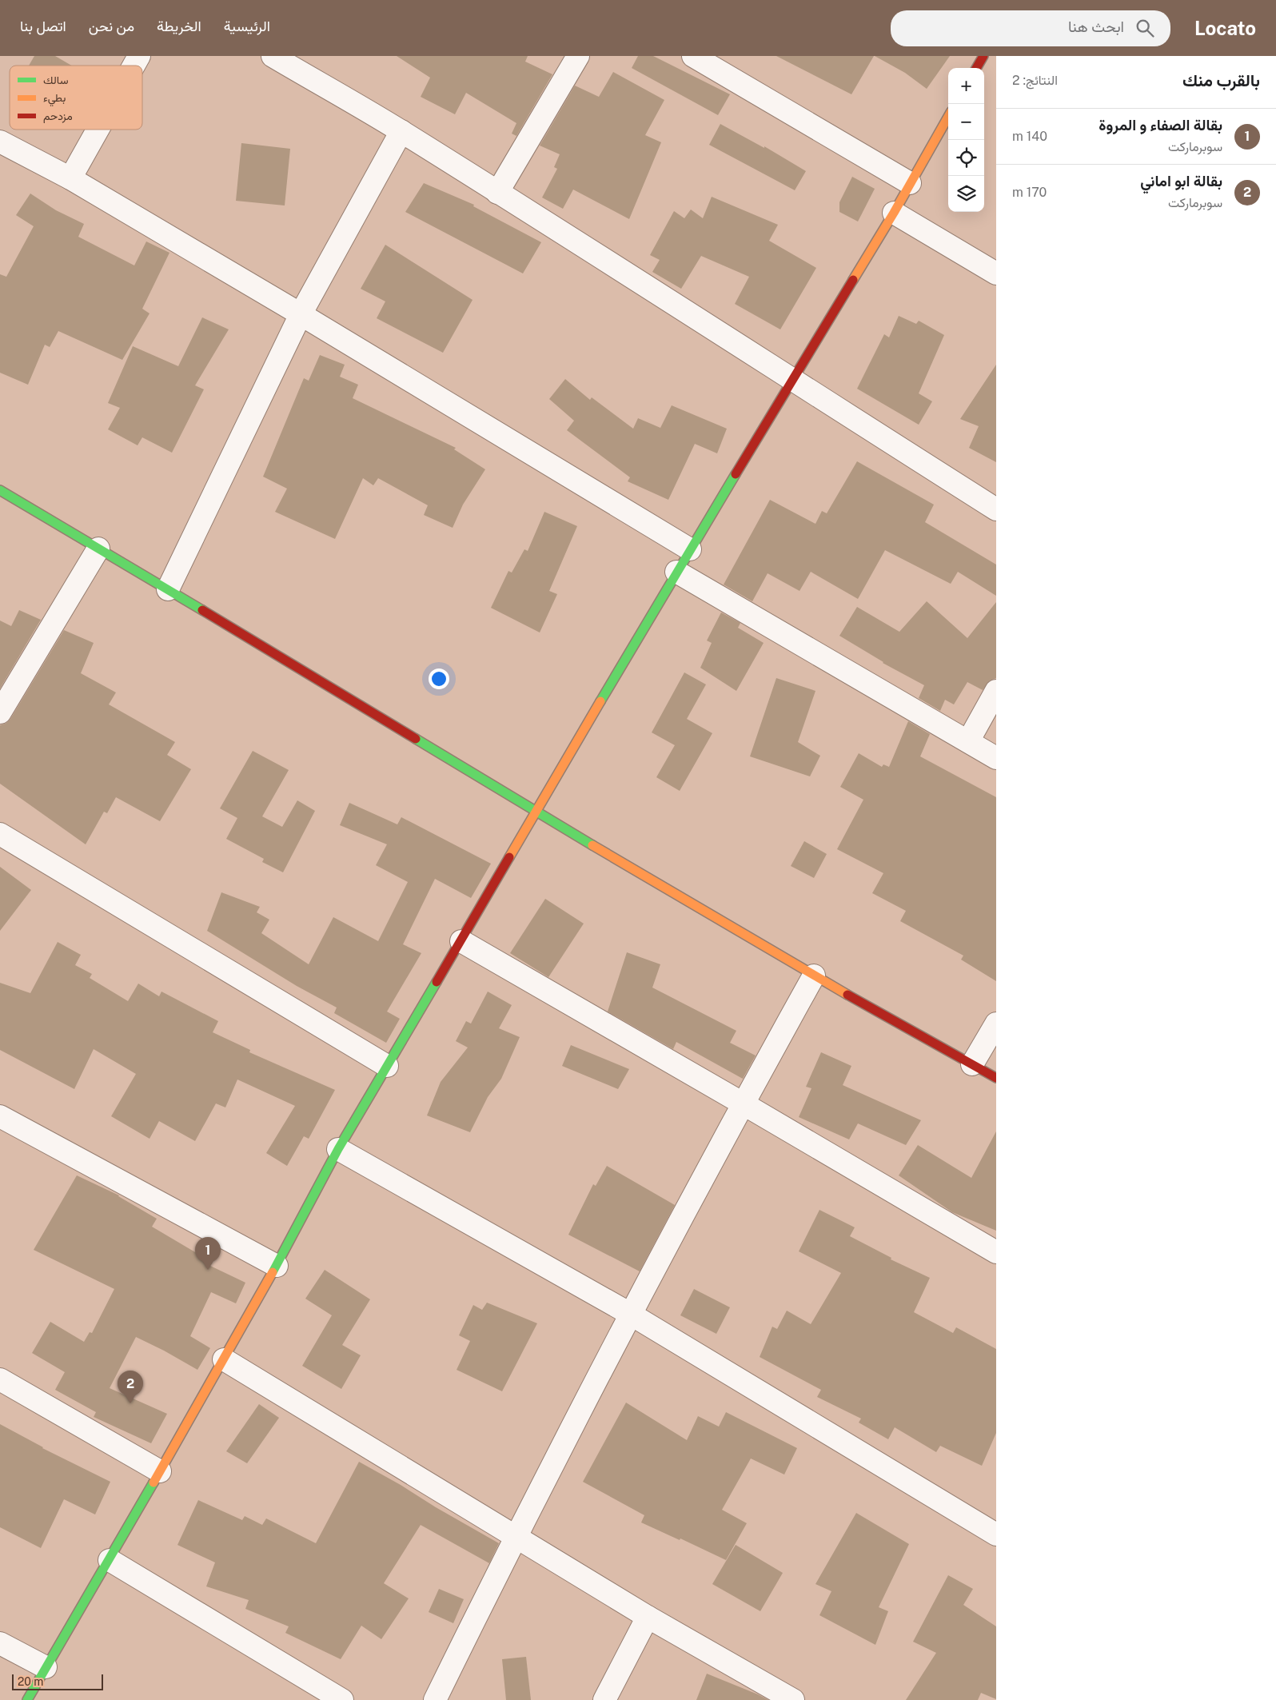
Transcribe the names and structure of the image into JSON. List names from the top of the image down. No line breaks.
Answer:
{"legend":["سالك","بطيء","مزدحم"],"scale_bar":"20 m","page":{"header":"Locato","search":"ابحث هنا","nav":["الرئيسية","الخريطة","من نحن","اتصل بنا"],"heading":["بالقرب منك","النتائج: 2"],"map_buttons":["+","−"],"list":[{"mark":"1","name":"بقالة الصفاء و المروة","note":"سوبرماركت","value":"140 m"},{"mark":"2","name":"بقالة ابو اماني","note":"سوبرماركت","value":"170 m"}],"pins":["1","2"],"scale":"20 m"}}
